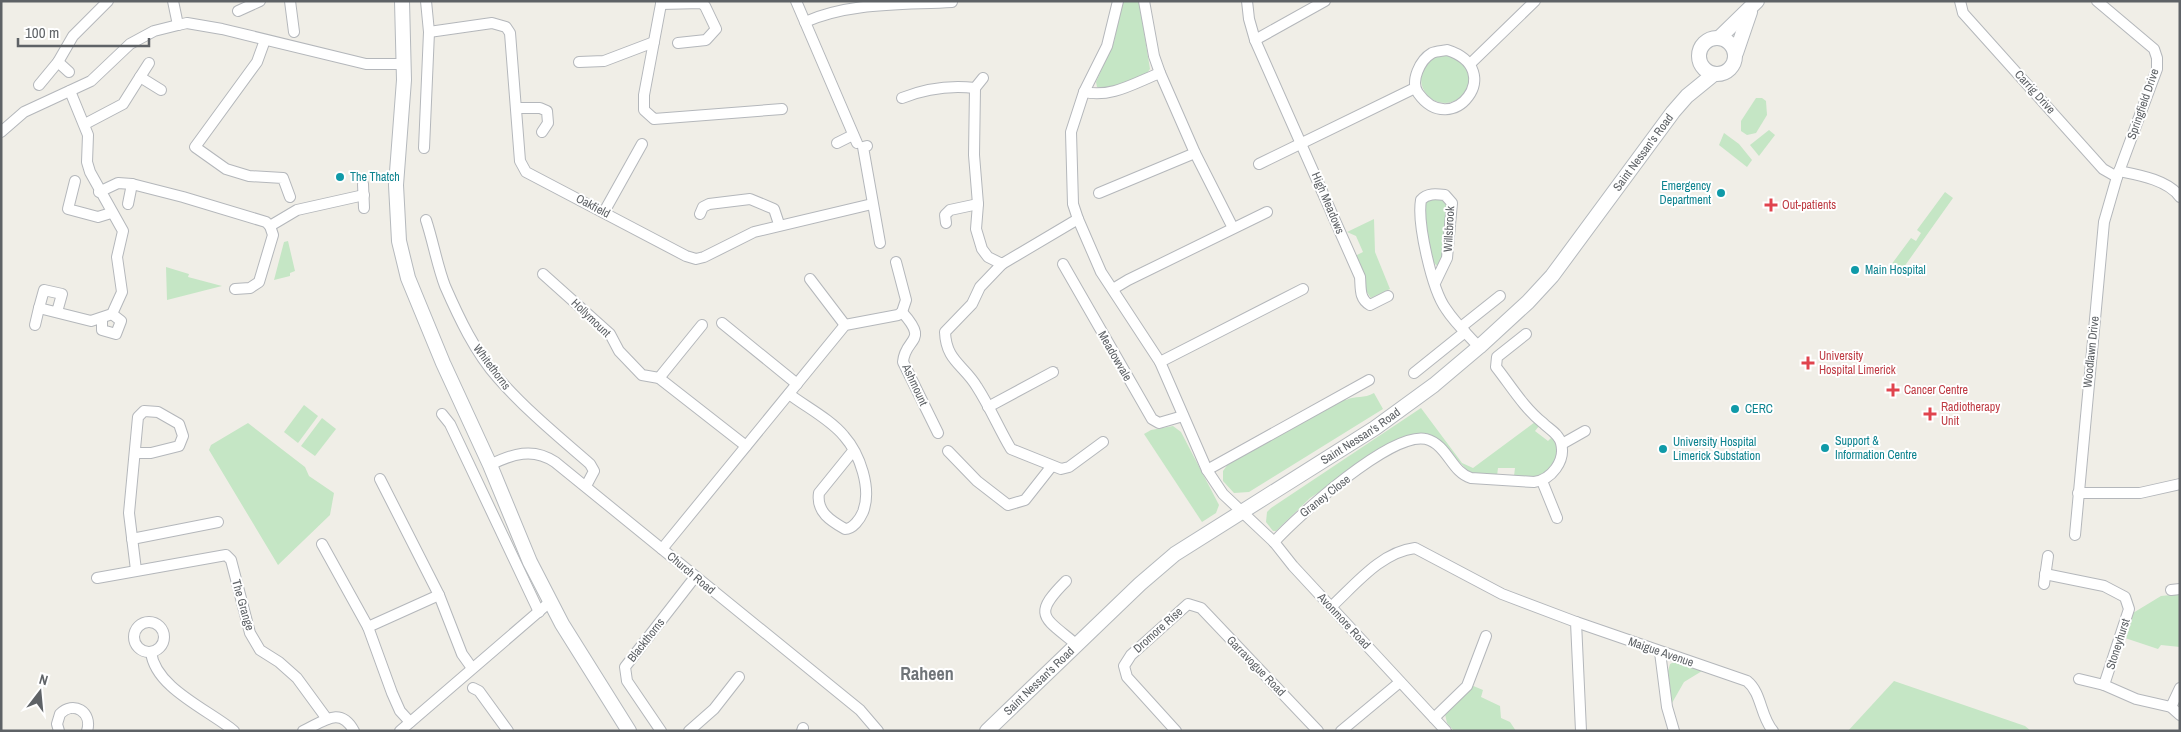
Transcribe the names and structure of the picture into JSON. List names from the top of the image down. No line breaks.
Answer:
{"streets":{"main road":["Saint Nessan's Road"],"street":["Carrig Drive","Springfield Drive","High Meadows","Oakfield","Willsbrook","Hollymount","Woodlawn Drive","Meadowvale","Whitethorns","Ashmount","Graney Close","Church Road","The Grange","Avonmore Road","Dromore Rise","Blackthorns","Stoneyhurst","Maigue Avenue","Garravogue Road"]},"crossings":[["Carrig Drive","Springfield Drive"],["Carrig Drive","Woodlawn Drive"],["Springfield Drive","Woodlawn Drive"],["Saint Nessan's Road","Willsbrook"],["Saint Nessan's Road","Avonmore Road"],["Whitethorns","Church Road"],["Graney Close","Avonmore Road"],["Church Road","Blackthorns"],["Avonmore Road","Maigue Avenue"],["Dromore Rise","Garravogue Road"]],"districts":["Raheen"],"places":{"other":["The Thatch","Emergency Department","Main Hospital","CERC","Support & Information Centre","University Hospital Limerick Substation"],"health":["Out-patients","University Hospital Limerick","Cancer Centre","Radiotherapy Unit"]},"scale_bar":"100 m","north":"top"}
